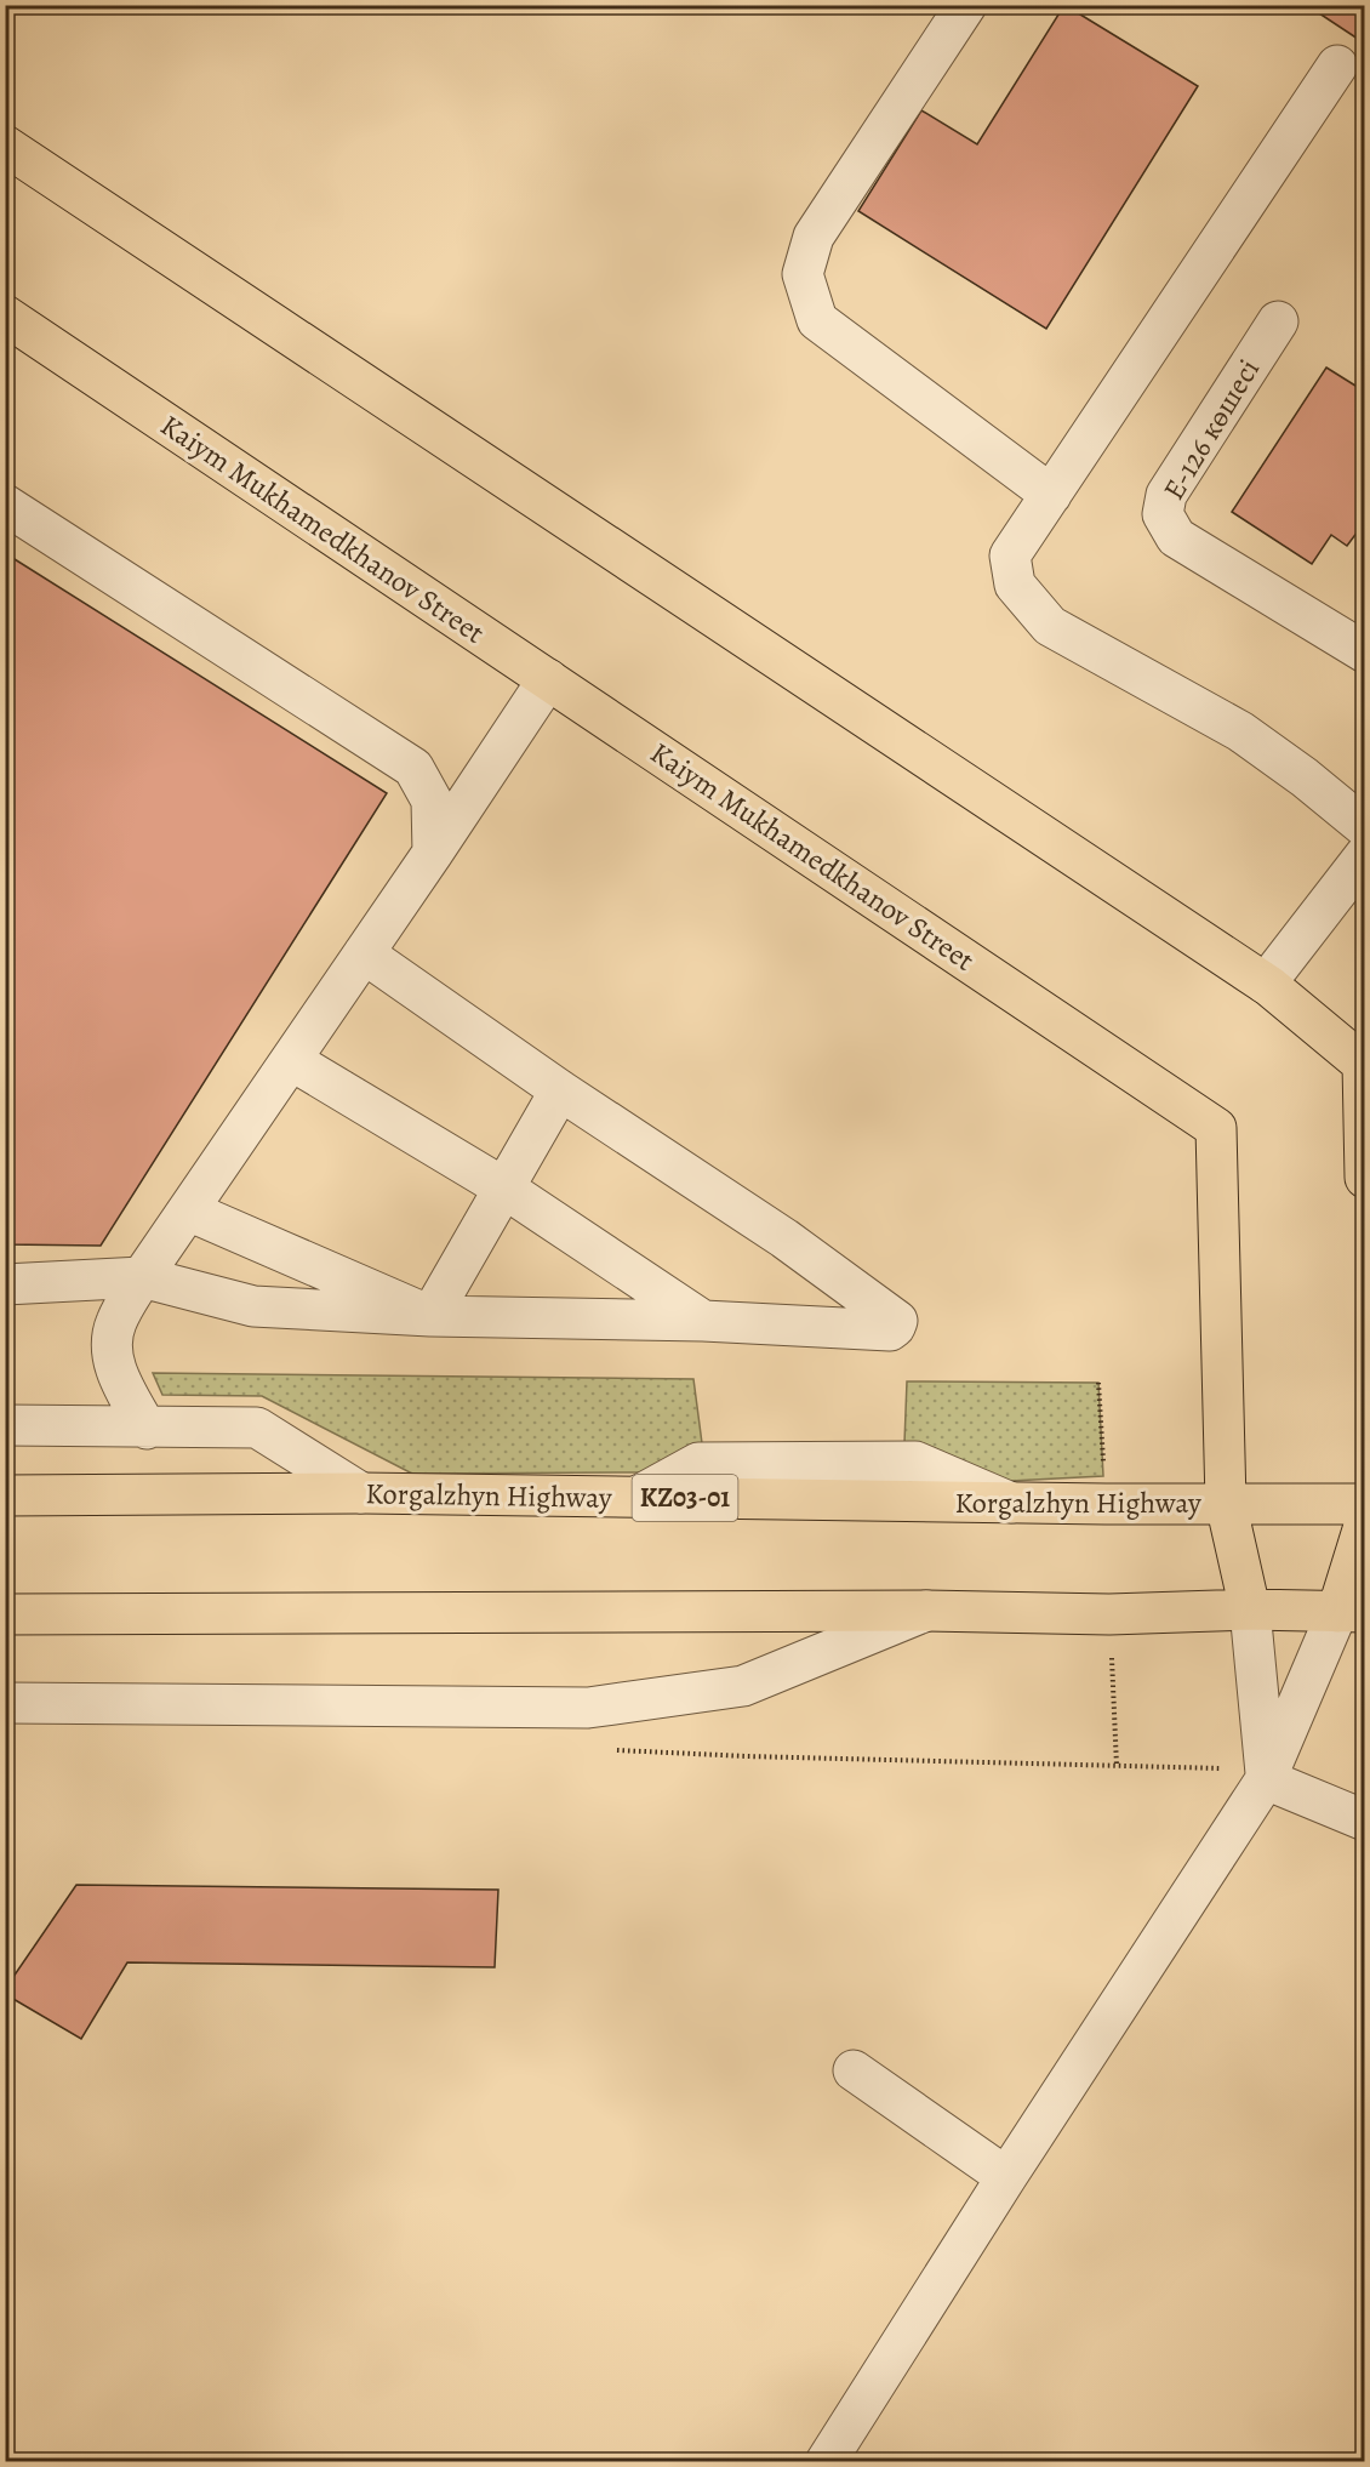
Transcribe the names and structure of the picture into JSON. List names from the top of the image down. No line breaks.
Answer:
{"streets":{"main road":["Kaiym Mukhamedkhanov Street","Korgalzhyn Highway","KZ03-01"],"street":["Е-126 көшесі"]},"crossings":[["Kaiym Mukhamedkhanov Street","Korgalzhyn Highway"]]}
